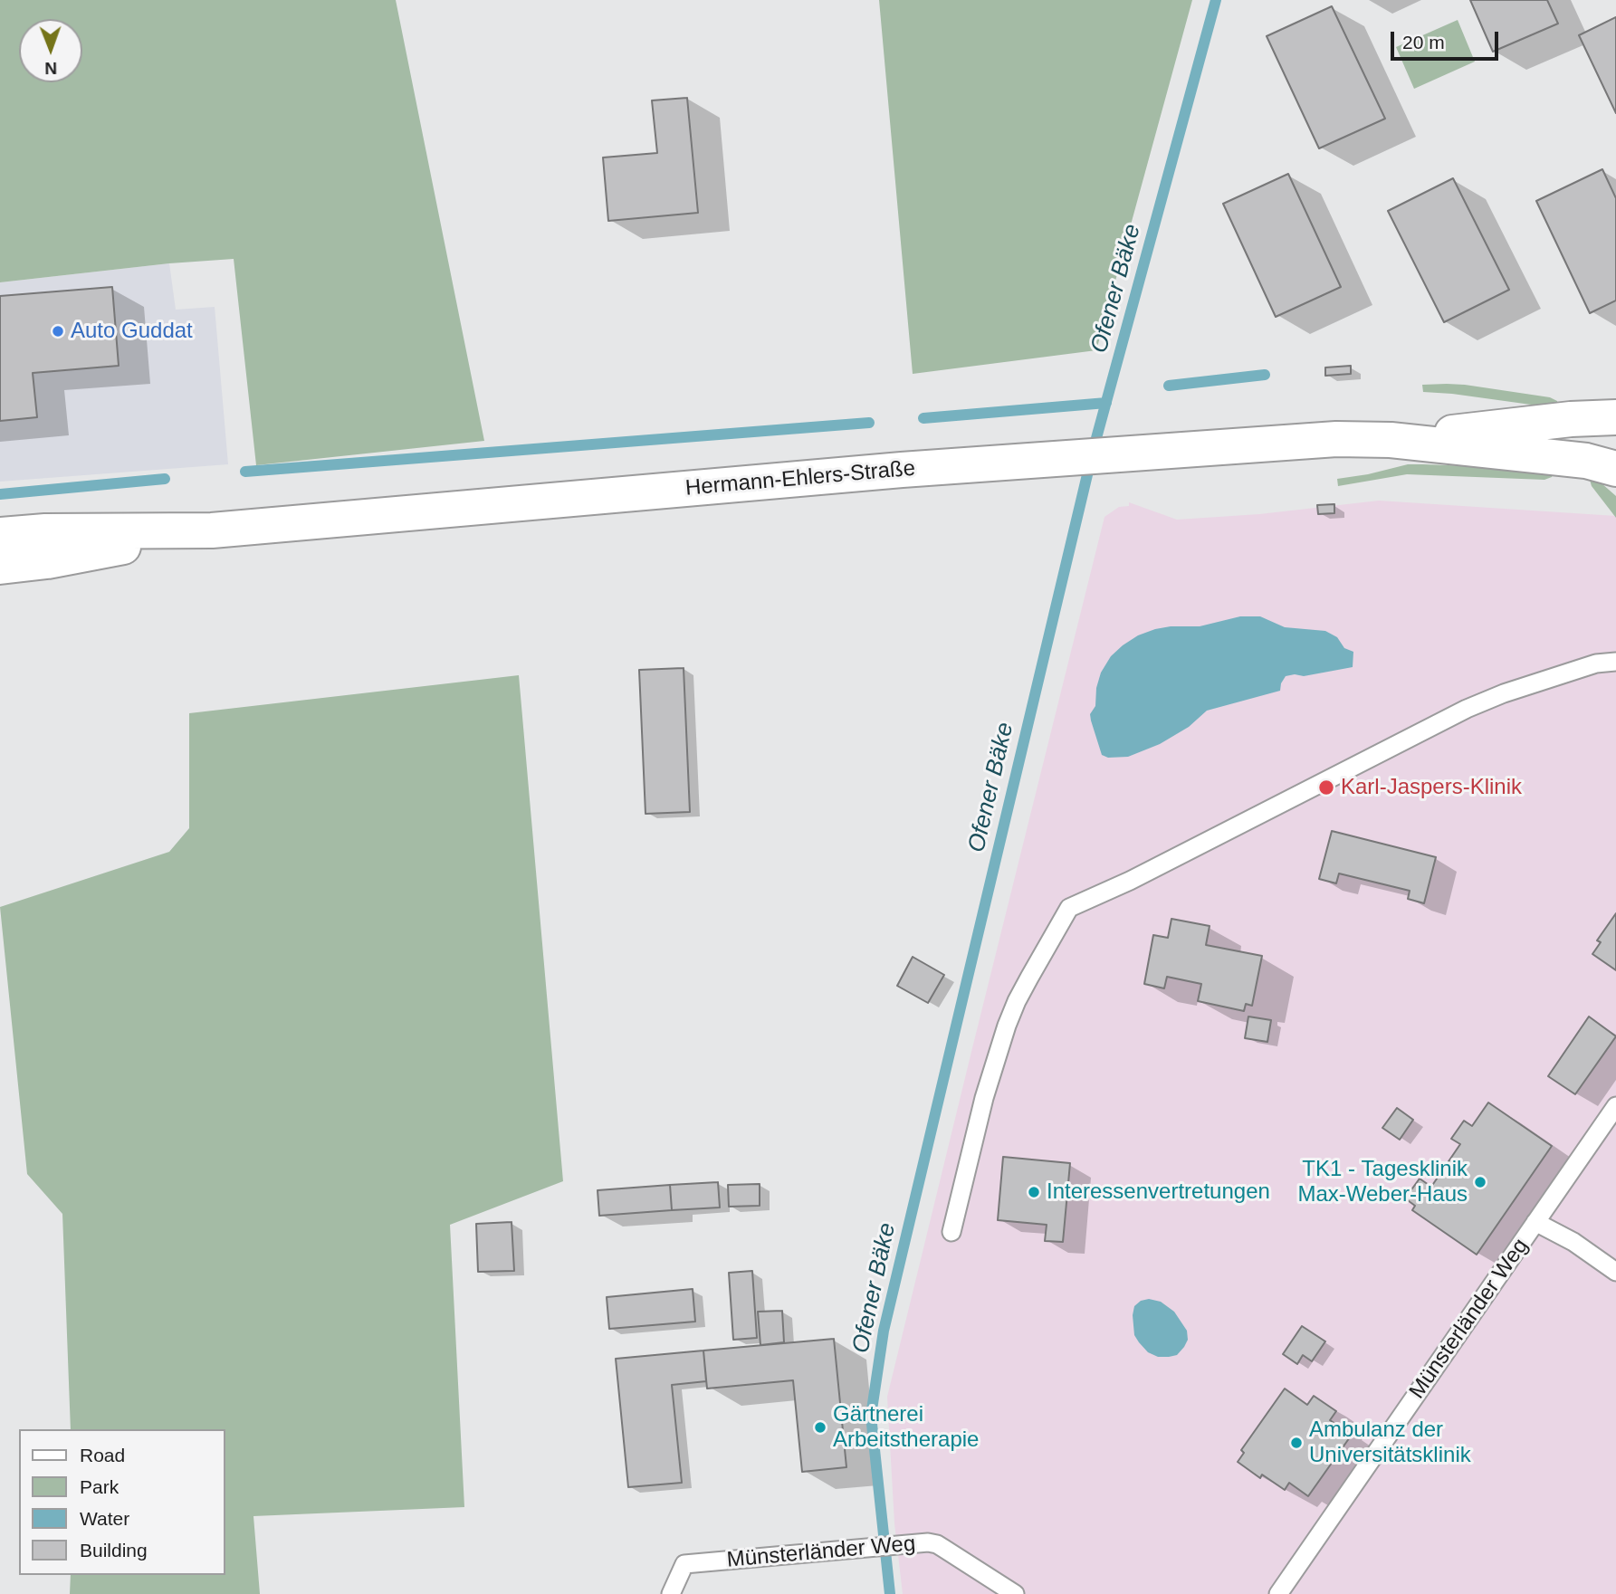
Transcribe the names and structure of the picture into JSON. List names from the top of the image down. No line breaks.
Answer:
{"streets":{"street":["Hermann-Ehlers-Straße"],"lane":["Münsterländer Weg"]},"water":["Ofener Bäke"],"places":["Auto Guddat","Karl-Jaspers-Klinik","TK1 - Tagesklinik Max-Weber-Haus","Interessenvertretungen","Gärtnerei Arbeitstherapie","Ambulanz der Universitätsklinik"],"legend":["Road","Park","Water","Building"],"scale_bar":"20 m","north":"bottom"}
